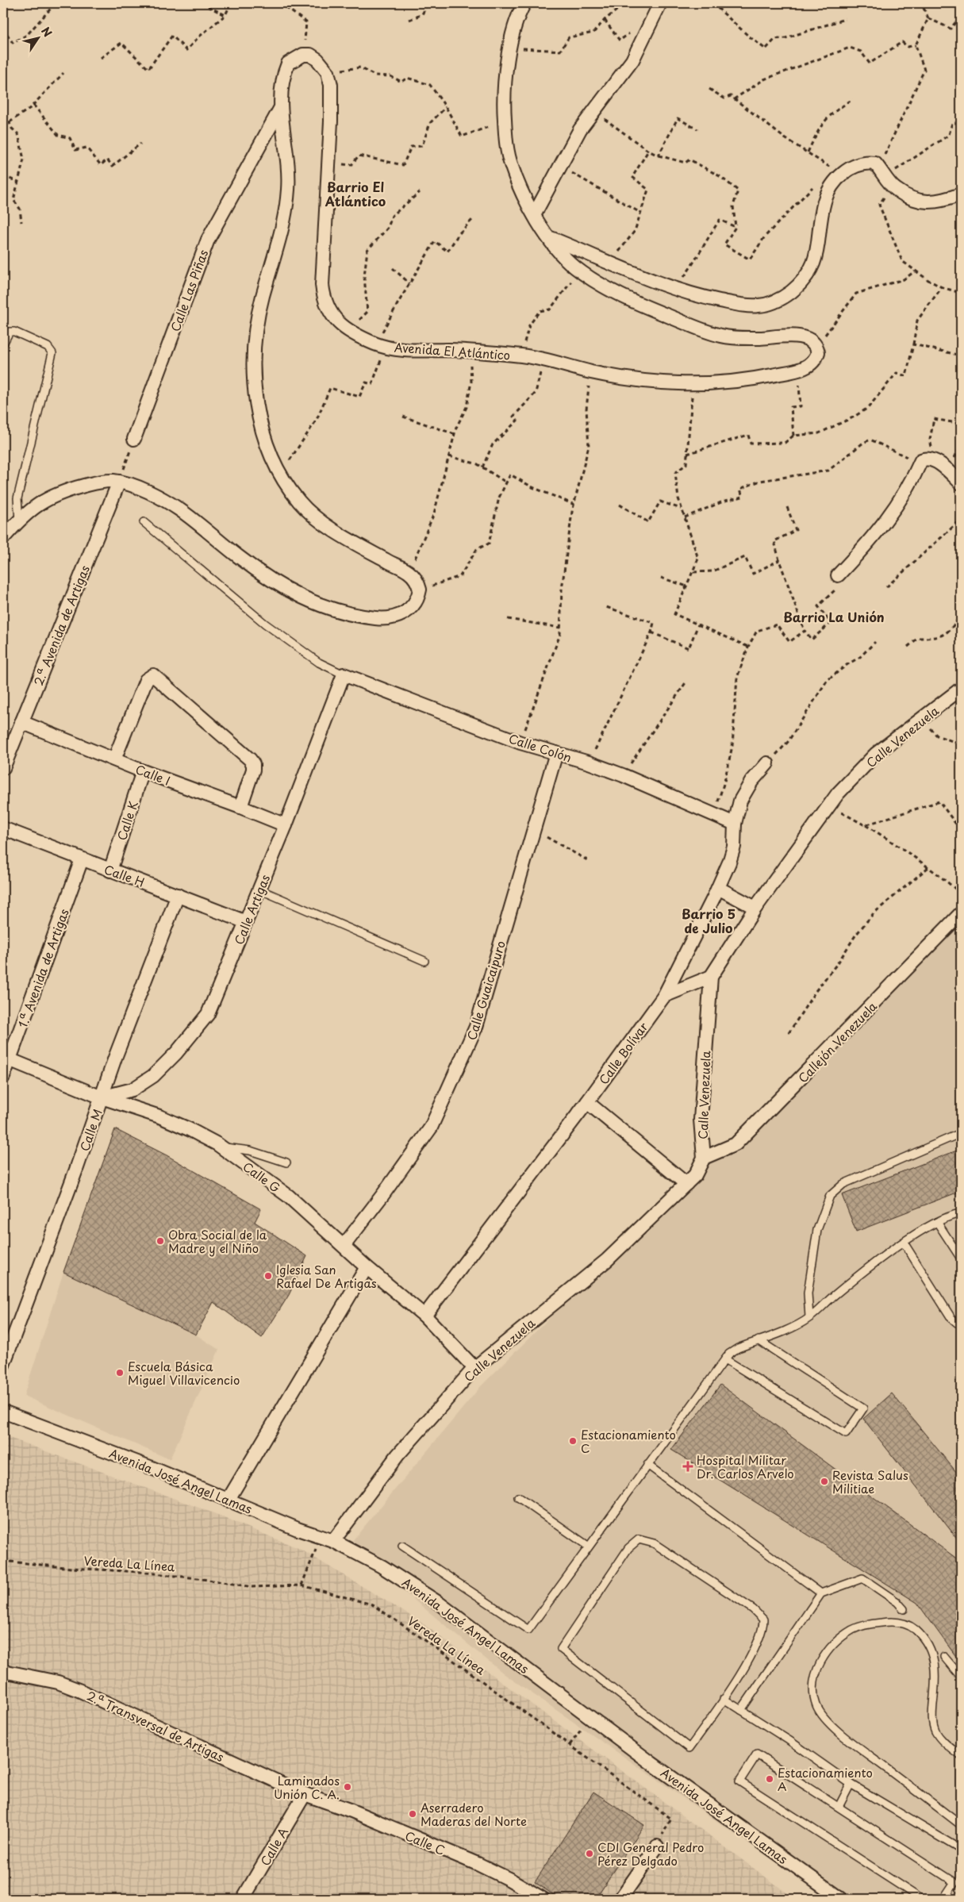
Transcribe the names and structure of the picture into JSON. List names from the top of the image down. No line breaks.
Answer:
{"streets":{"street":["Calle Las Piñas","Avenida El Atlántico","2.ª Avenida de Artigas","Calle Venezuela","Calle Colón","Calle I","Calle K","Calle H","Calle Artigas","1.ª Avenida de Artigas","Calle Guaicaipuro","Callejón Venezuela","Calle Bolívar","Calle M","Calle G","Avenida José Angel Lamas","2.ª Transversal de Artigas","Calle C","Calle A"],"path":["Vereda La Línea"]},"crossings":[["2.ª Avenida de Artigas","Calle I"],["Calle Venezuela","Callejón Venezuela"],["Calle Venezuela","Calle G"],["Calle Venezuela","Avenida José Angel Lamas"],["Calle Colón","Calle Artigas"],["Calle Colón","Calle Guaicaipuro"],["Calle Colón","Calle Bolívar"],["Calle I","Calle K"],["Calle I","Calle Artigas"],["Calle K","Calle H"],["Calle H","Calle Artigas"],["Calle H","1.ª Avenida de Artigas"],["Calle H","Calle M"],["Calle Artigas","Calle M"],["Calle Artigas","Calle G"],["1.ª Avenida de Artigas","Calle G"],["Calle Guaicaipuro","Calle G"],["Calle Bolívar","Calle G"],["Calle M","Calle G"],["2.ª Transversal de Artigas","Calle C"],["2.ª Transversal de Artigas","Calle A"],["Calle C","Calle A"]],"districts":["Barrio El Atlántico","Barrio La Unión","Barrio 5 de Julio"],"places":{"other":["Obra Social de la Madre y el Niño","Iglesia San Rafael De Artigas","Escuela Básica Miguel Villavicencio","Estacionamiento C","Revista Salus Militiae","Estacionamiento A","Laminados Unión C. A.","Aserradero Maderas del Norte","CDI General Pedro Pérez Delgado"],"health":["Hospital Militar Dr. Carlos Arvelo"]},"north":"top right"}
